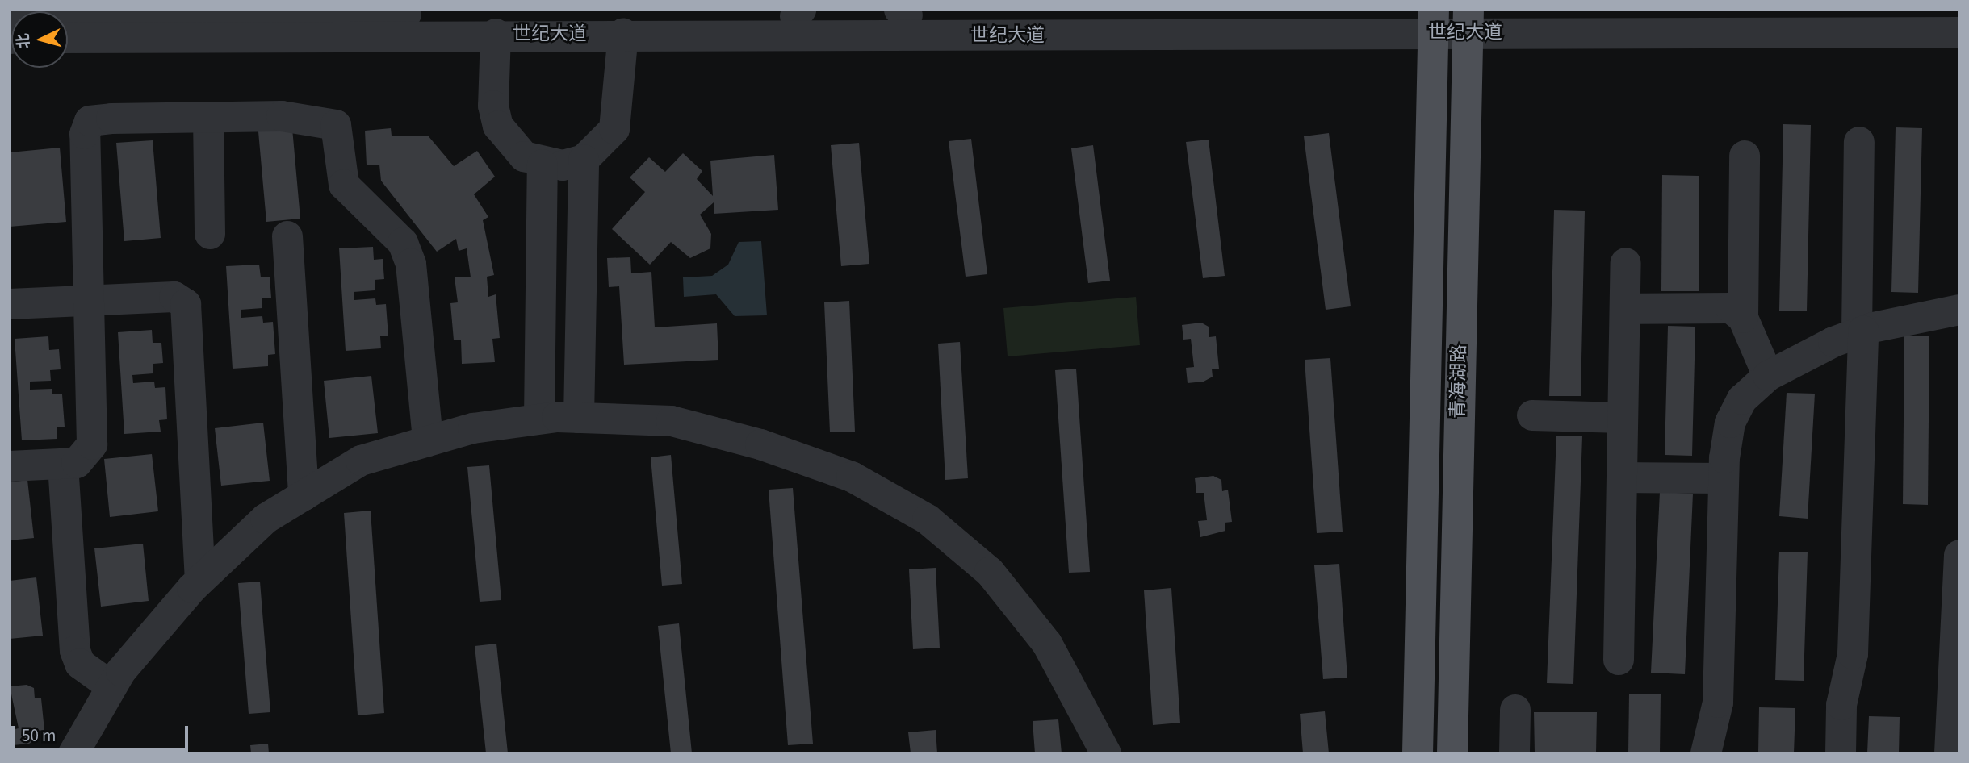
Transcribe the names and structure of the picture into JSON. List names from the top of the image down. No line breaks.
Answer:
{"streets":{"main road":["青海湖路"],"street":["世纪大道"]},"crossings":[["世纪大道","青海湖路"]],"scale_bar":"50 m","north":"left"}
